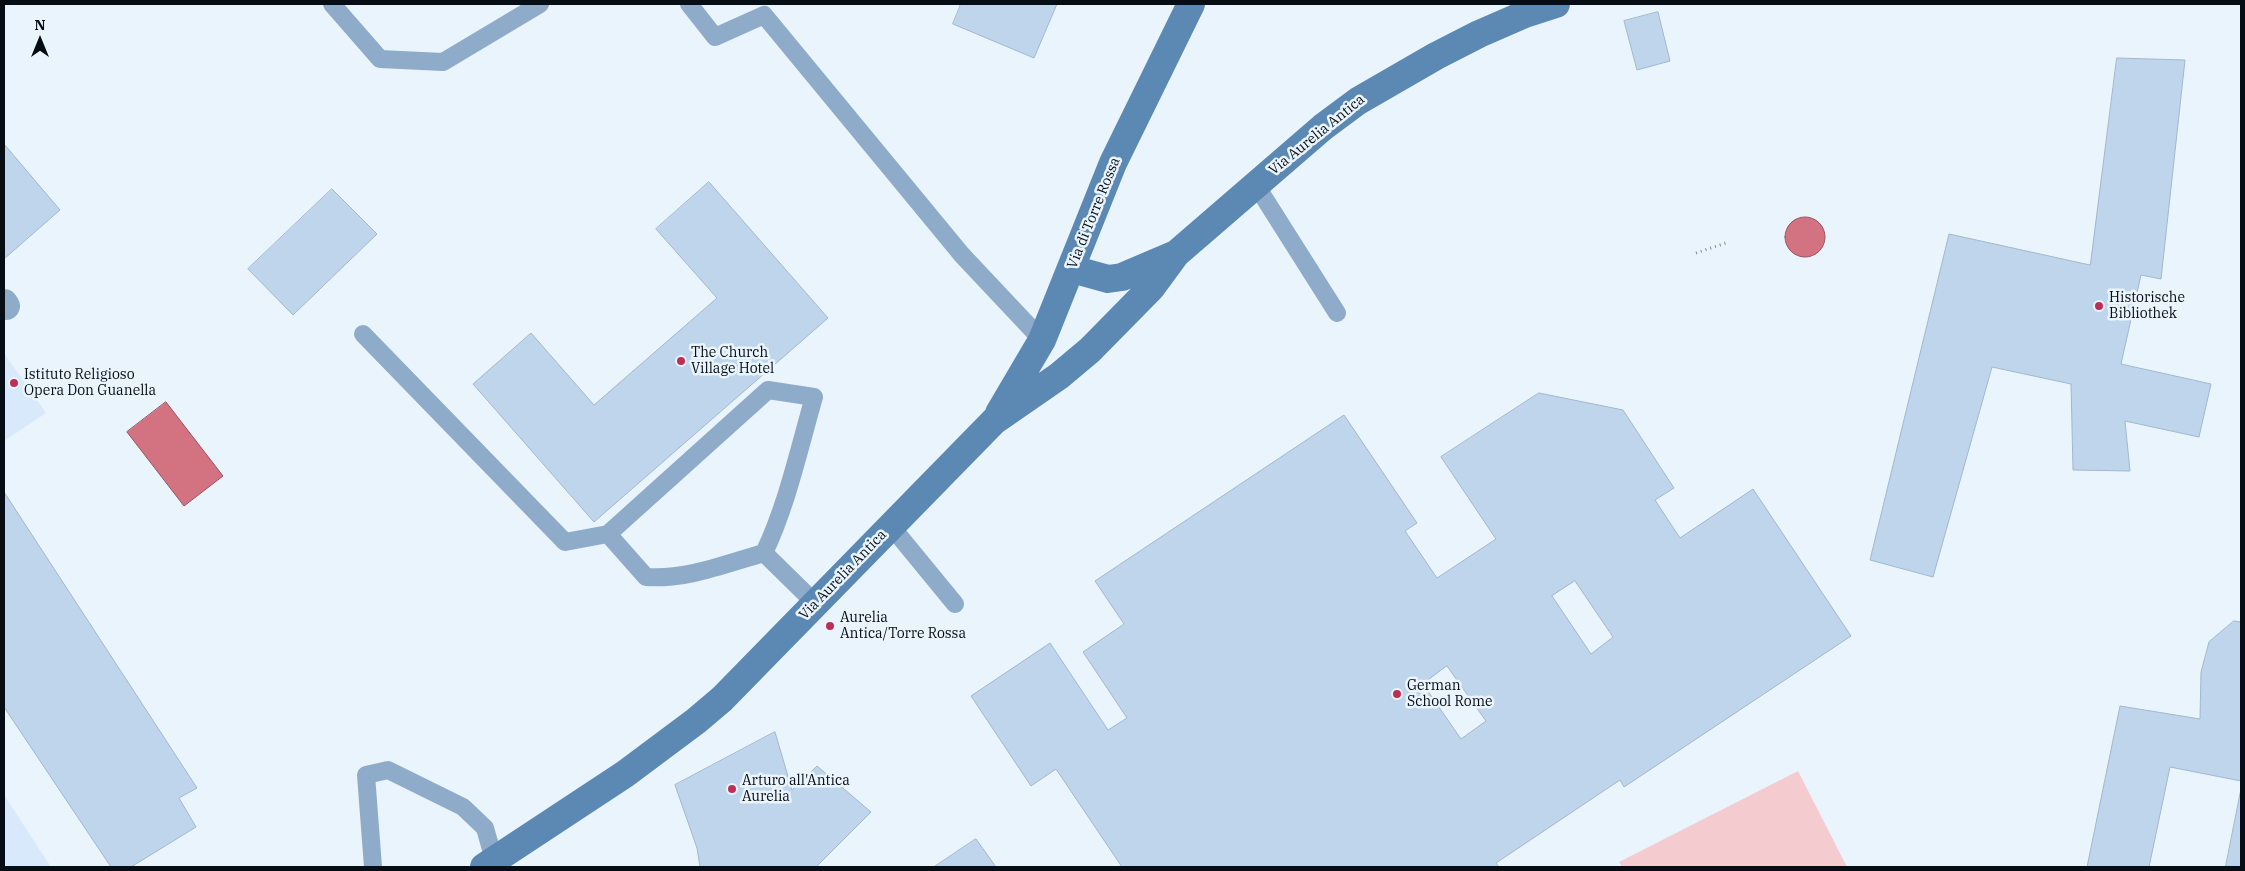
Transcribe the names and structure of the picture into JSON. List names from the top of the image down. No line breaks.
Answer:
{"streets":{"main road":["Via Aurelia Antica","Via di Torre Rossa"]},"crossings":[["Via Aurelia Antica","Via di Torre Rossa"]],"places":["Historische Bibliothek","The Church Village Hotel","Istituto Religioso Opera Don Guanella","Aurelia Antica/Torre Rossa","German School Rome","Arturo all'Antica Aurelia"],"north":"top"}
